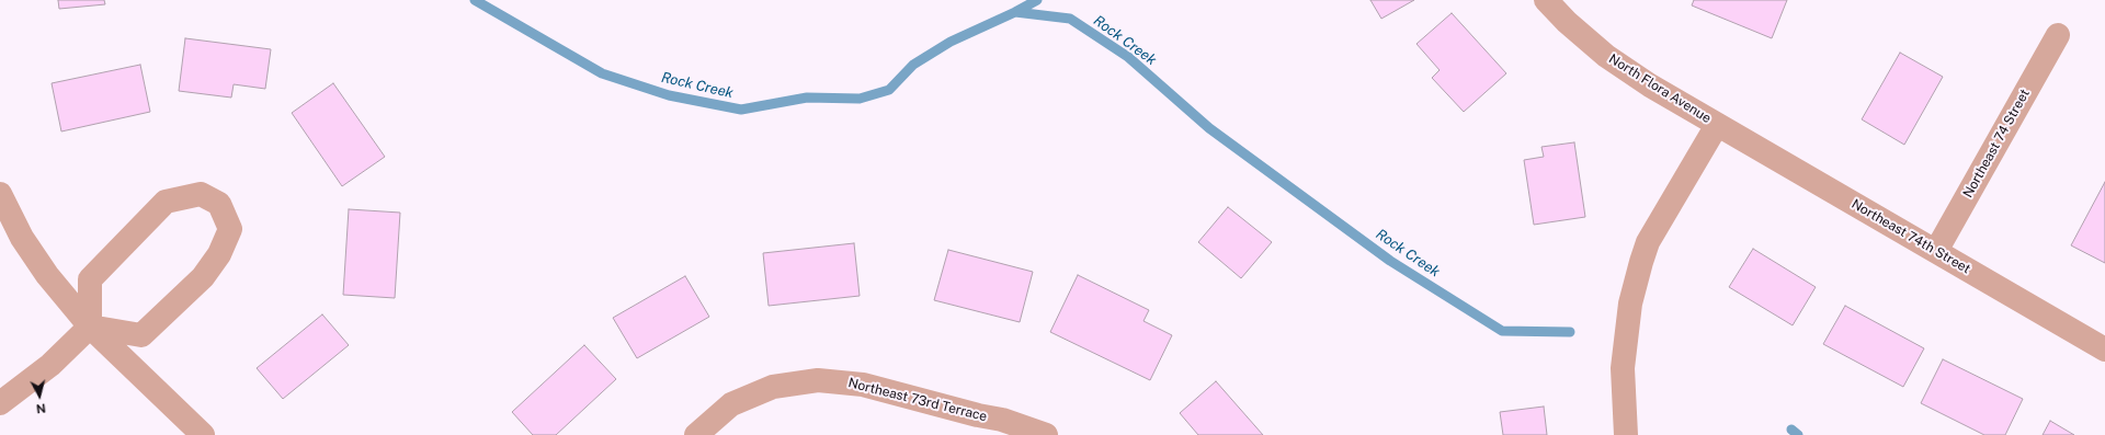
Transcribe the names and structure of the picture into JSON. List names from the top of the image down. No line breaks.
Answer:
{"streets":{"street":["North Flora Avenue","Northeast 74 Street","Northeast 74th Street","Northeast 73rd Terrace"]},"crossings":[["North Flora Avenue","Northeast 74th Street"],["Northeast 74 Street","Northeast 74th Street"]],"water":["Rock Creek"],"north":"bottom"}
